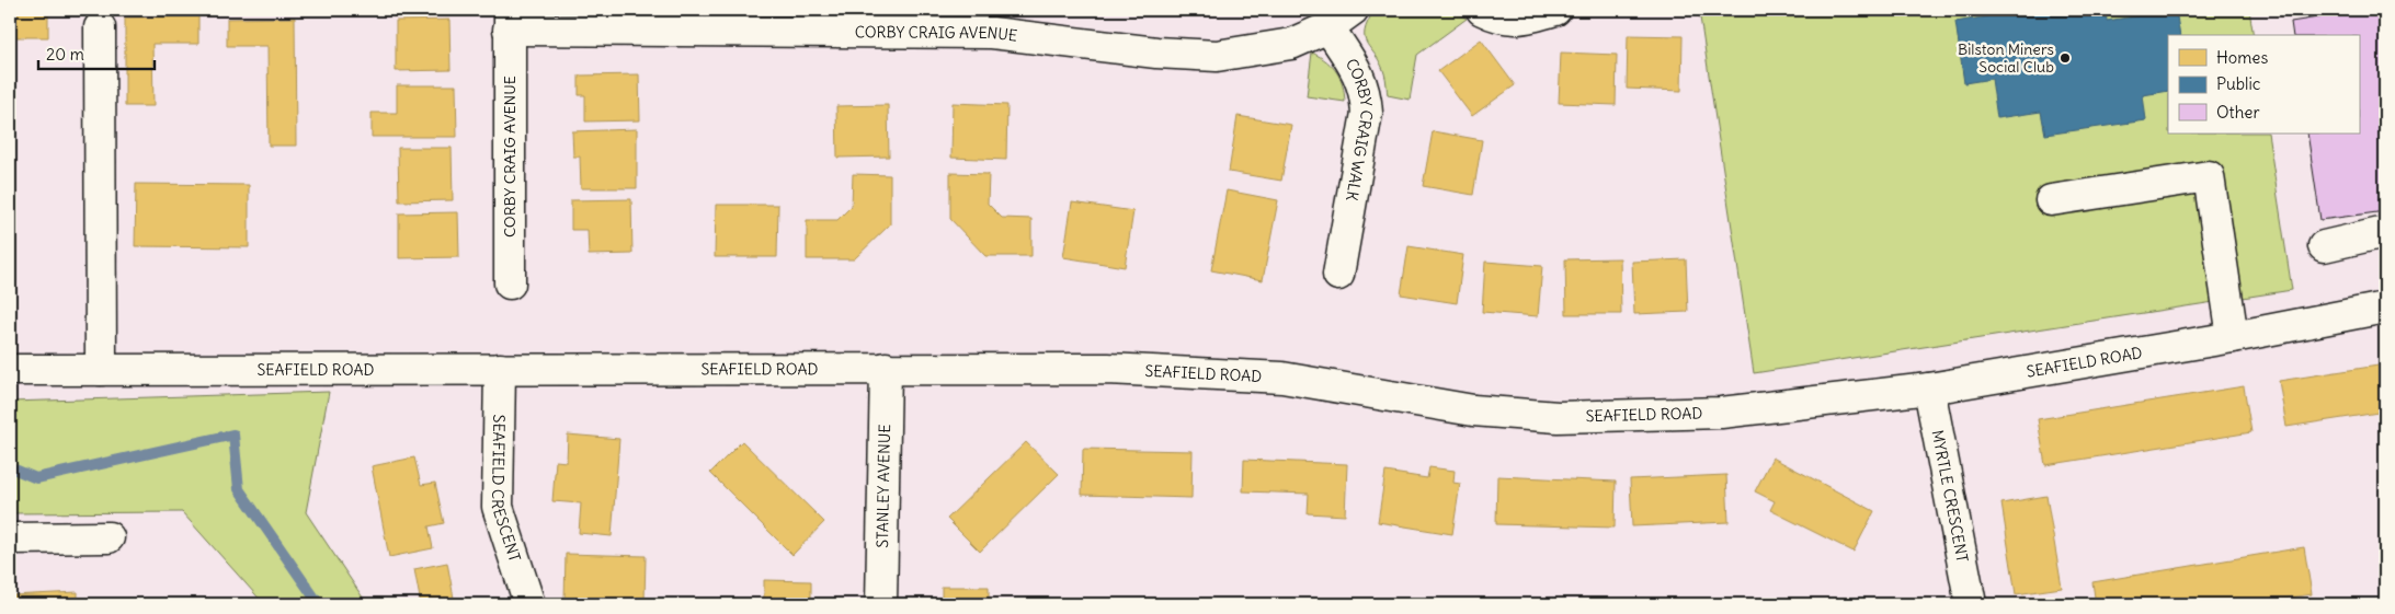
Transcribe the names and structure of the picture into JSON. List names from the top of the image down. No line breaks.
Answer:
{"streets":{"street":["CORBY CRAIG AVENUE","CORBY CRAIG WALK","SEAFIELD ROAD","STANLEY AVENUE","SEAFIELD CRESCENT","MYRTLE CRESCENT"]},"crossings":[["CORBY CRAIG AVENUE","CORBY CRAIG WALK"],["SEAFIELD ROAD","STANLEY AVENUE"],["SEAFIELD ROAD","SEAFIELD CRESCENT"],["SEAFIELD ROAD","MYRTLE CRESCENT"]],"places":["Bilston Miners Social Club"],"legend":["Homes","Public","Other"],"scale_bar":"20 m"}
